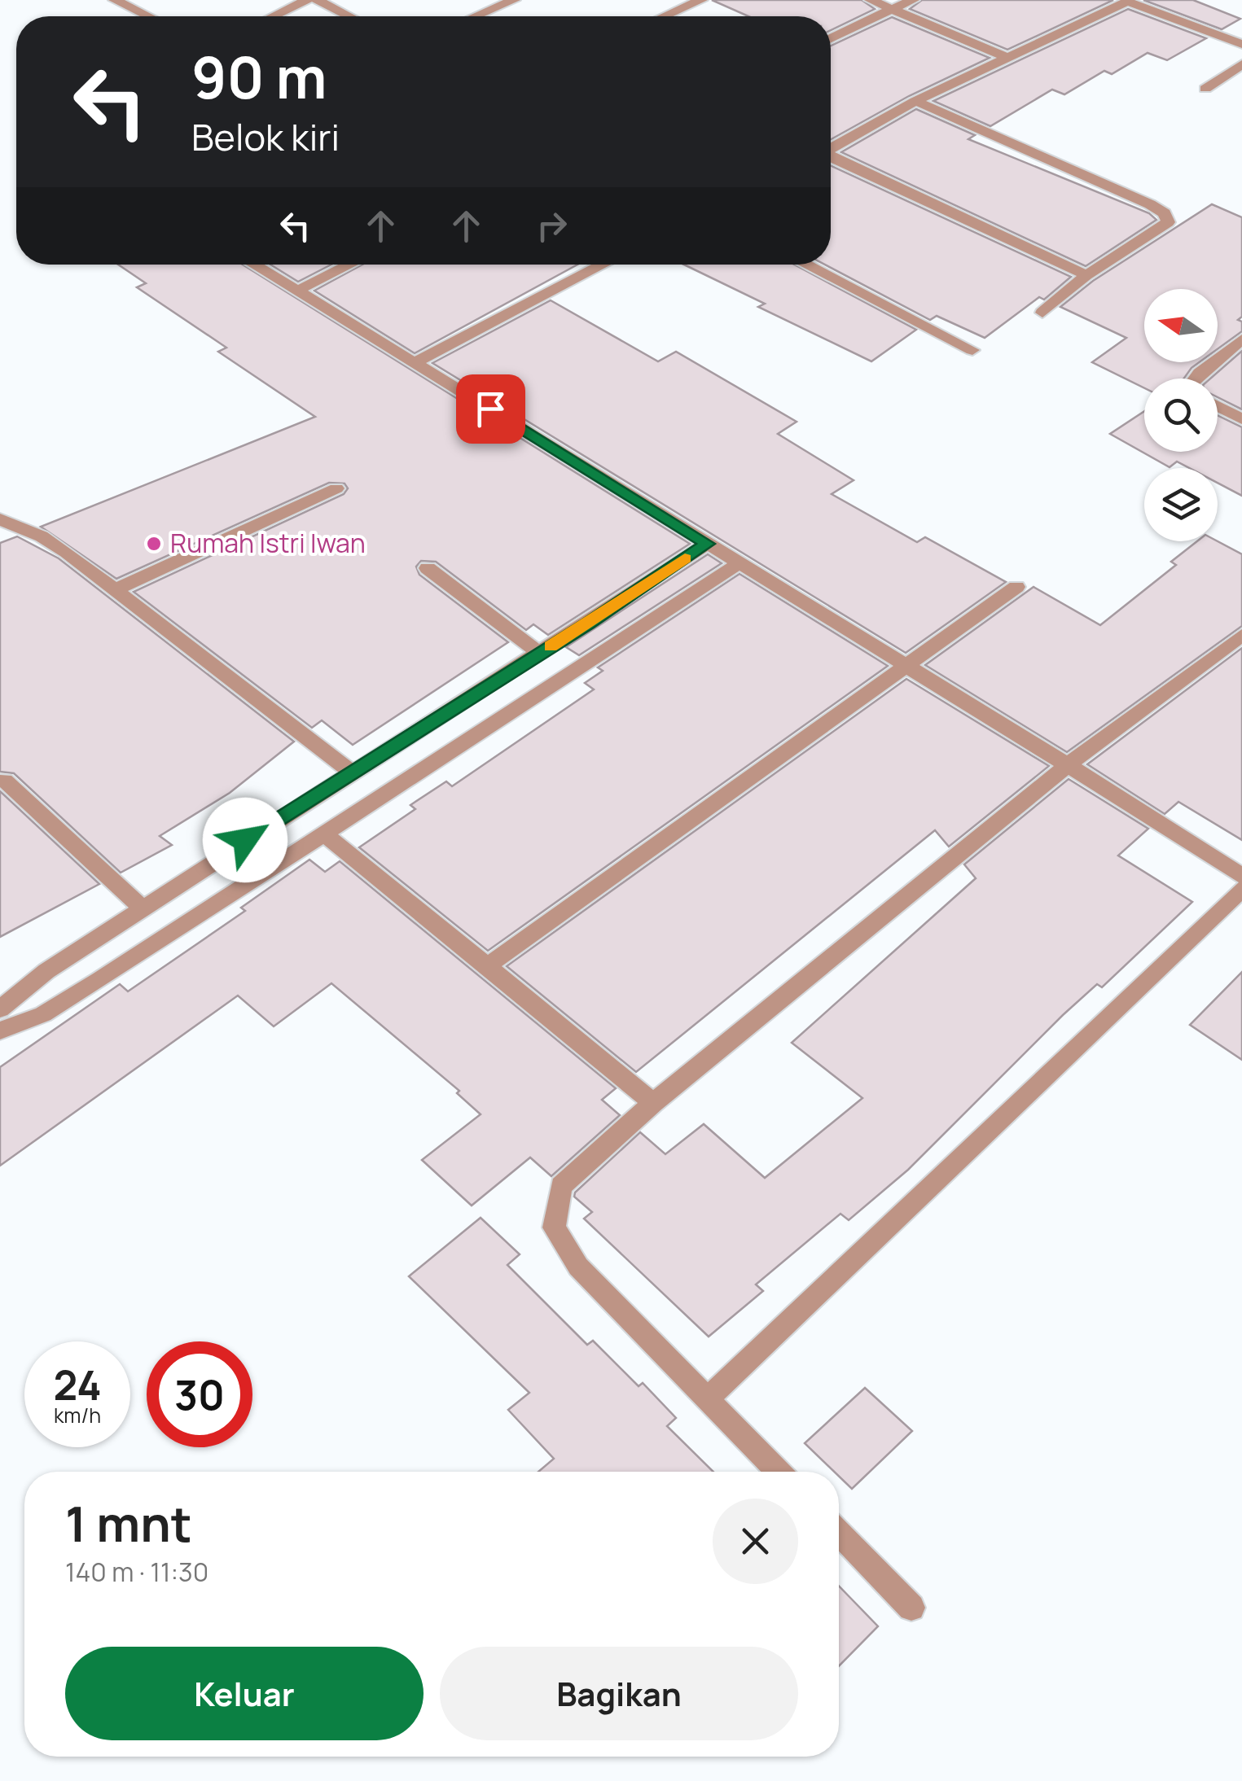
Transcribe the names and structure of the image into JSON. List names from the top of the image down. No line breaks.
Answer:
{"places":["Rumah Istri Iwan"],"north":"left","page":{"turn":["90 m","Belok kiri"],"speed":"24 km/h","limit":"30","heading":["1 mnt","140 m · 11:30"],"buttons":["Keluar","Bagikan"]}}
